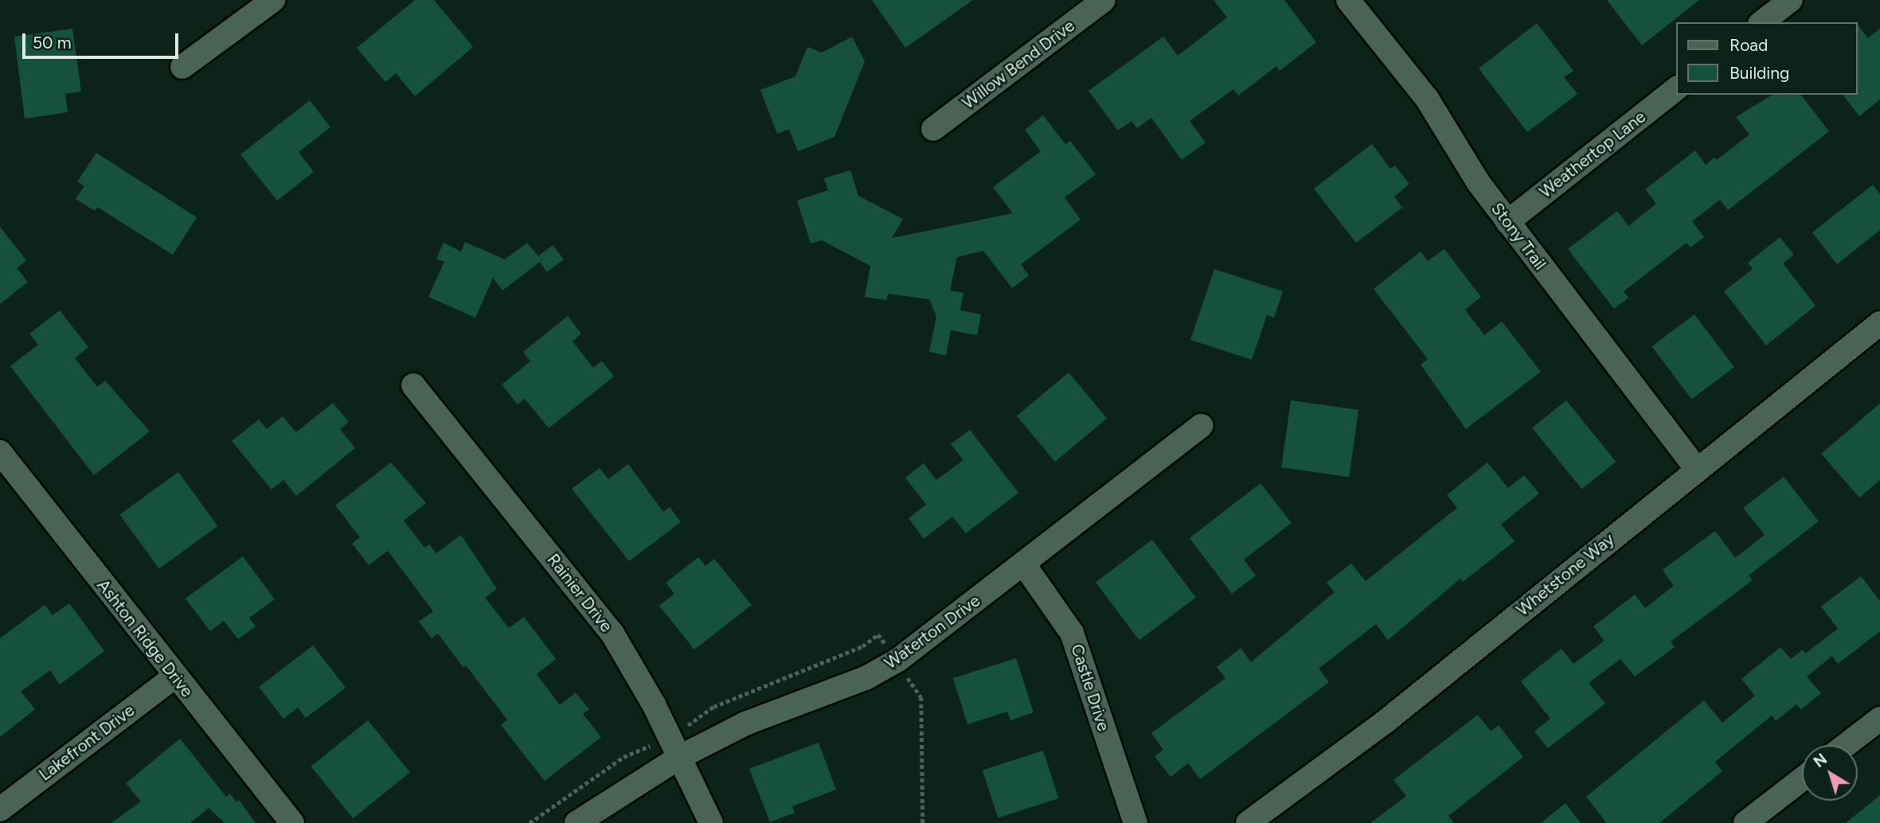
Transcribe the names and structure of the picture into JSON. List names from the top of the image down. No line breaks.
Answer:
{"streets":{"street":["Willow Bend Drive","Weathertop Lane","Stony Trail","Whetstone Way","Rainier Drive","Waterton Drive","Ashton Ridge Drive","Castle Drive","Lakefront Drive"]},"crossings":[["Weathertop Lane","Stony Trail"],["Stony Trail","Whetstone Way"],["Rainier Drive","Waterton Drive"],["Waterton Drive","Castle Drive"],["Ashton Ridge Drive","Lakefront Drive"]],"legend":["Road","Building"],"scale_bar":"50 m","north":"top left"}
